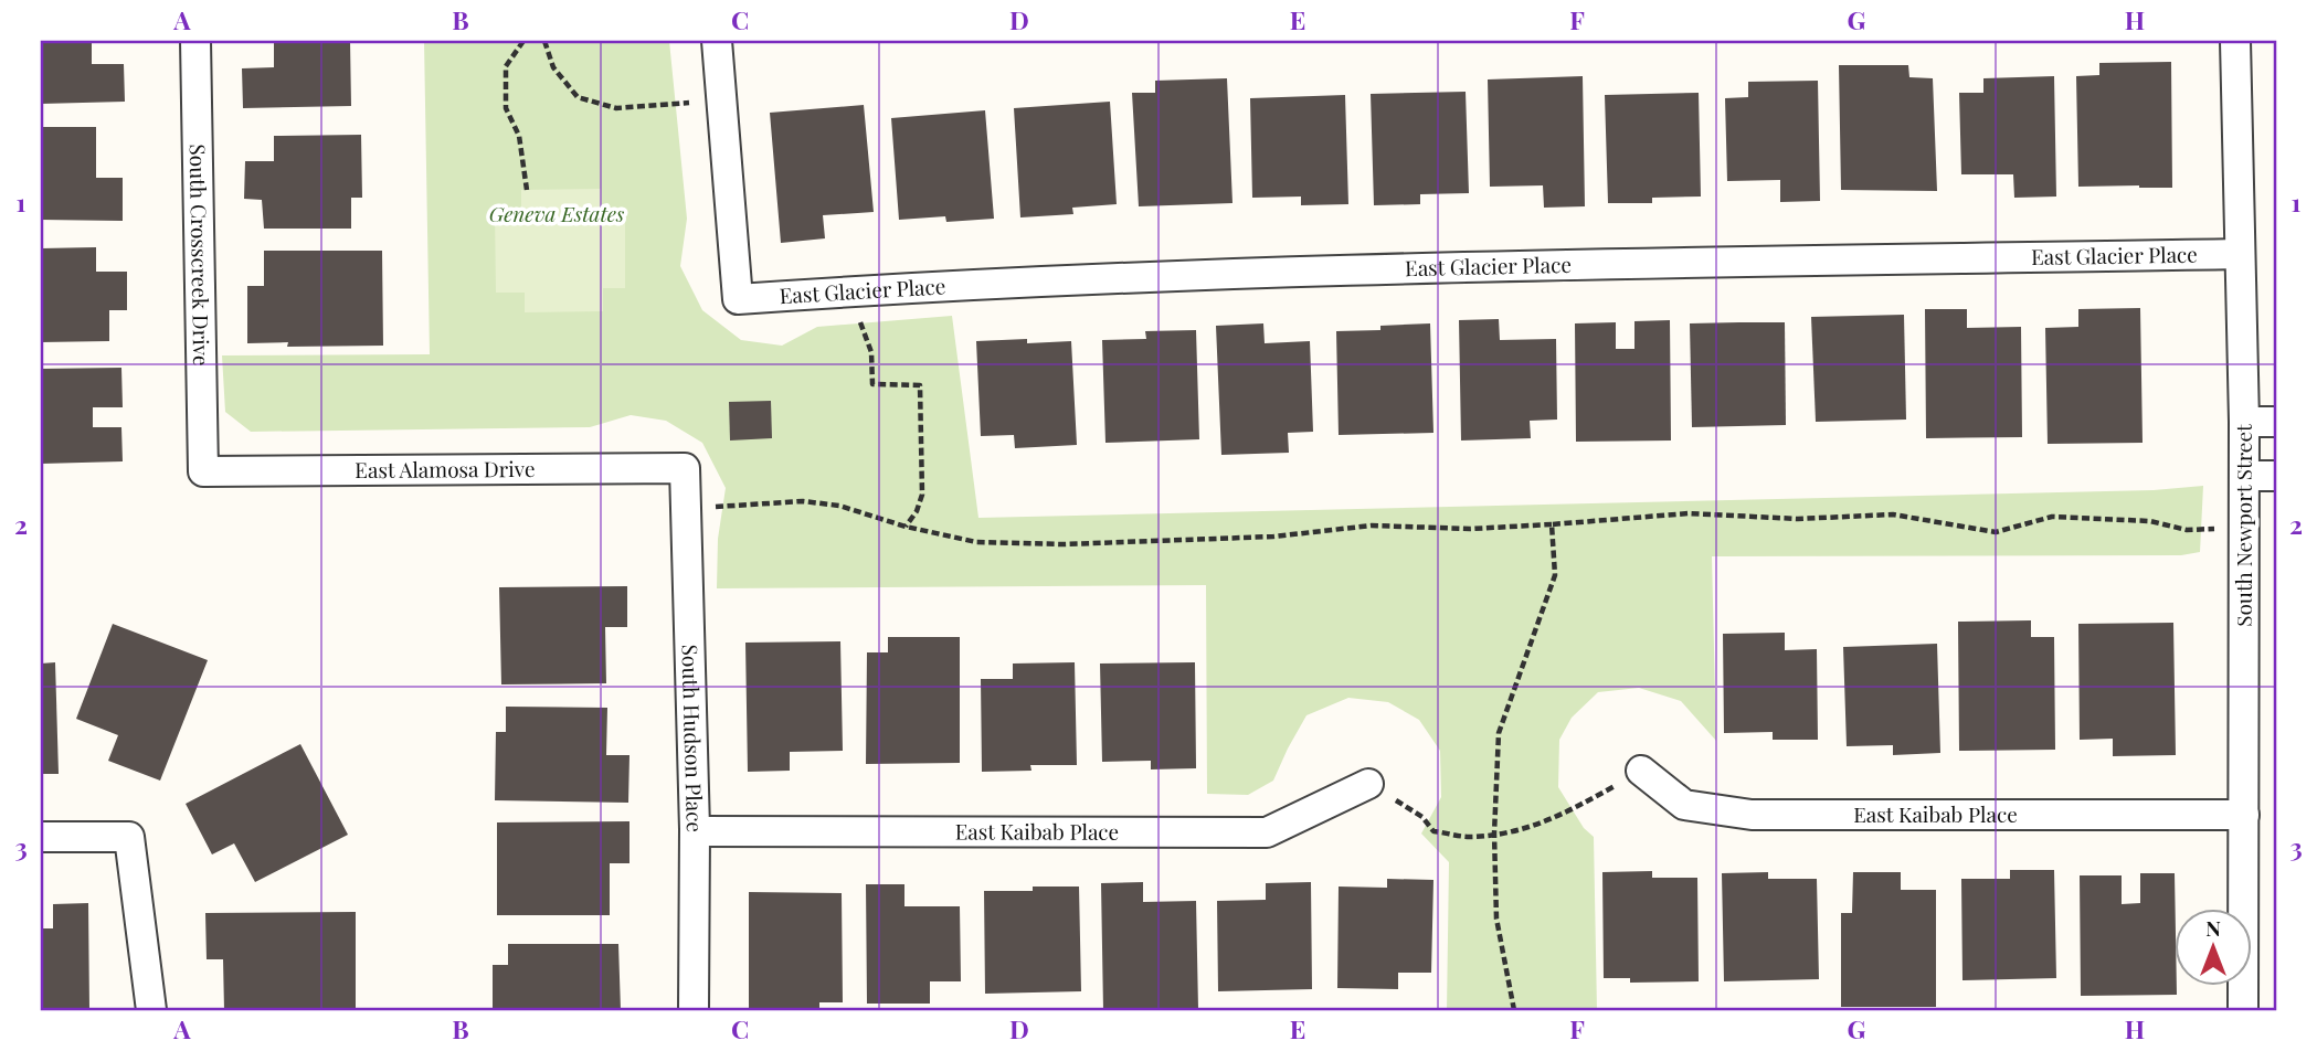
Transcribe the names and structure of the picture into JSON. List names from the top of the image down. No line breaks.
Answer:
{"streets":{"street":["South Crosscreek Drive","East Glacier Place","East Alamosa Drive","South Newport Street","South Hudson Place","East Kaibab Place"]},"crossings":[["South Crosscreek Drive","East Alamosa Drive"],["East Glacier Place","South Newport Street"],["East Alamosa Drive","South Hudson Place"],["South Newport Street","East Kaibab Place"],["South Hudson Place","East Kaibab Place"]],"parks":["Geneva Estates"],"north":"top","grid":{"columns":["A","B","C","D","E","F","G","H"],"rows":["1","2","3"]}}
